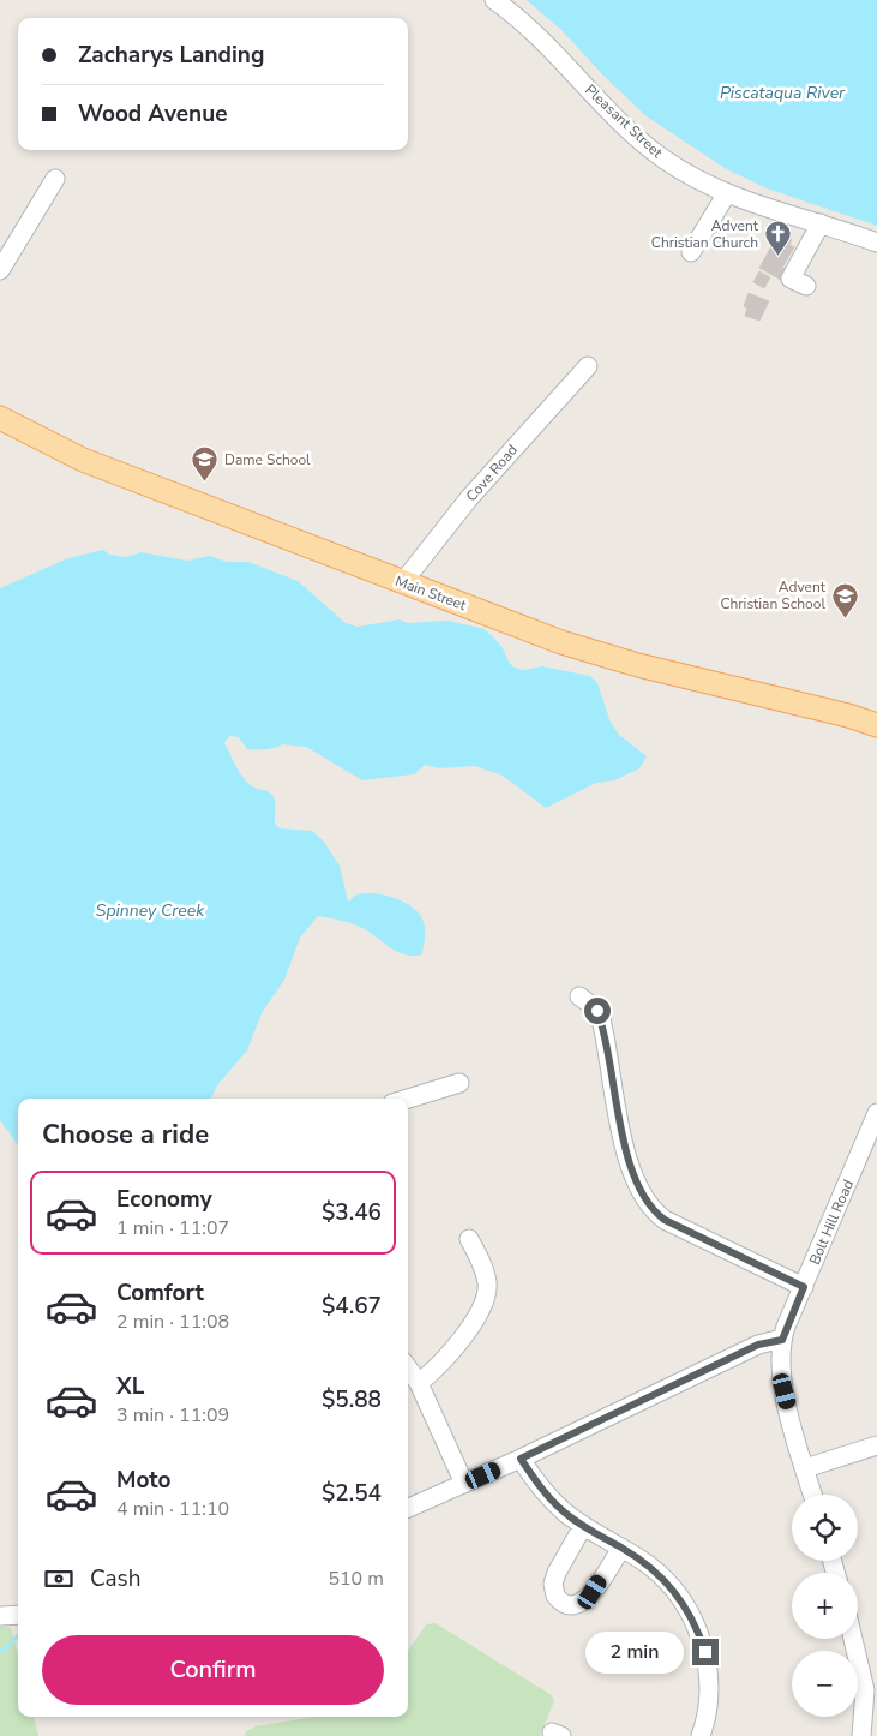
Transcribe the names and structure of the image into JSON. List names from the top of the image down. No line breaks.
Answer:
{"streets":{"main road":["Main Street"],"street":["Pleasant Street","Cove Road","Bolt Hill Road"]},"crossings":[["Cove Road","Main Street"]],"water":["Piscataqua River","Spinney Creek"],"places":{"church":["Advent Christian Church"],"school or university":["Dame School","Advent Christian School"]},"page":{"banner":["Zacharys Landing","Wood Avenue"],"heading":"Choose a ride","list":[{"name":"Economy","note":"1 min · 11:07","value":"$3.46"},{"name":"Comfort","note":"2 min · 11:08","value":"$4.67"},{"name":"XL","note":"3 min · 11:09","value":"$5.88"},{"name":"Moto","note":"4 min · 11:10","value":"$2.54"}],"map_buttons":["+","−"],"pay":["Cash","510 m"],"buttons":"Confirm","bubble":"2 min"}}
